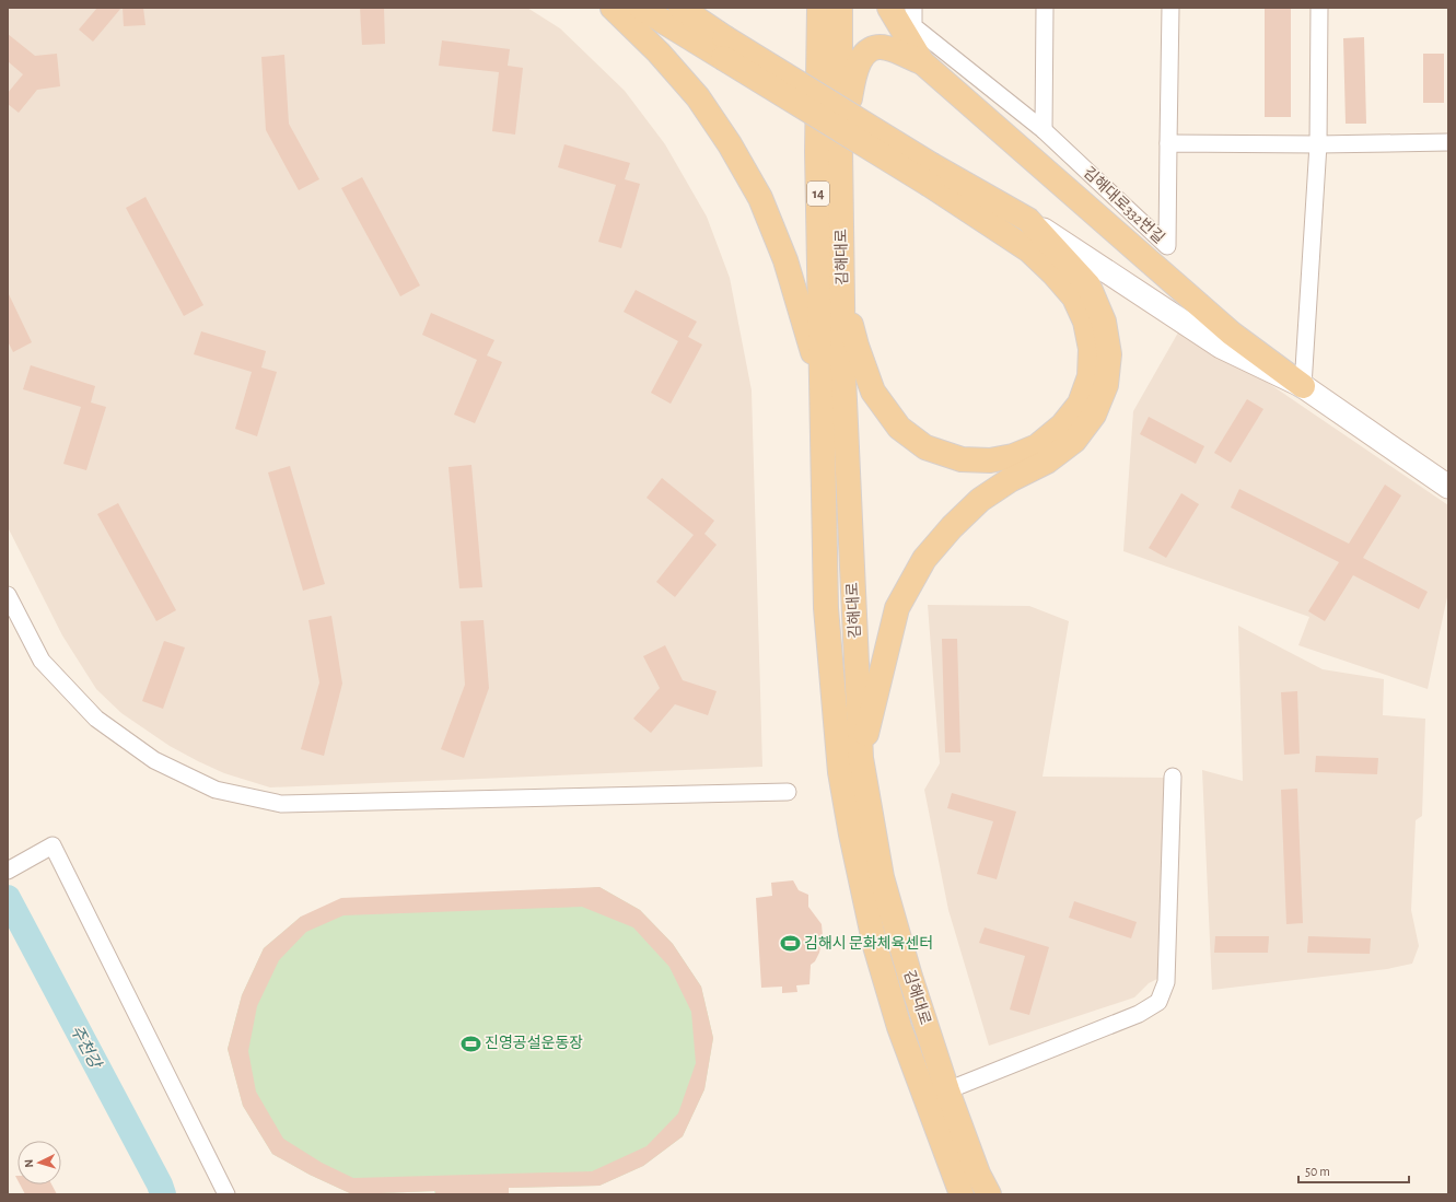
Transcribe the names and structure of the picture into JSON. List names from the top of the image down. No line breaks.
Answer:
{"streets":{"main road":["14","김해대로"],"street":["김해대로332번길"]},"water":["주천강"],"places":{"sports":["김해시 문화체육센터","진영공설운동장"]},"scale_bar":"50 m","north":"left"}
